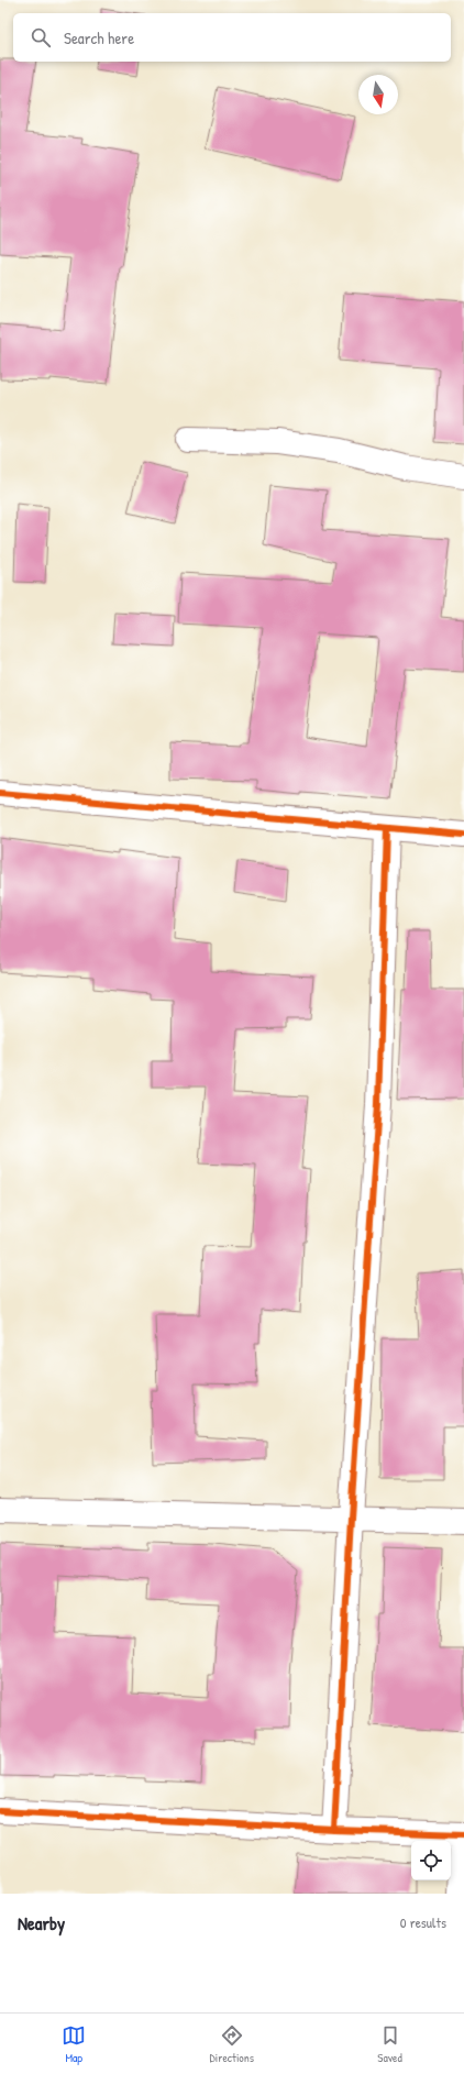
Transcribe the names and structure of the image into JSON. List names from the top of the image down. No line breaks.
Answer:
{"north":"bottom","page":{"search":"Search here","heading":["Nearby","0 results"],"nav":["Map","Directions","Saved"]}}
